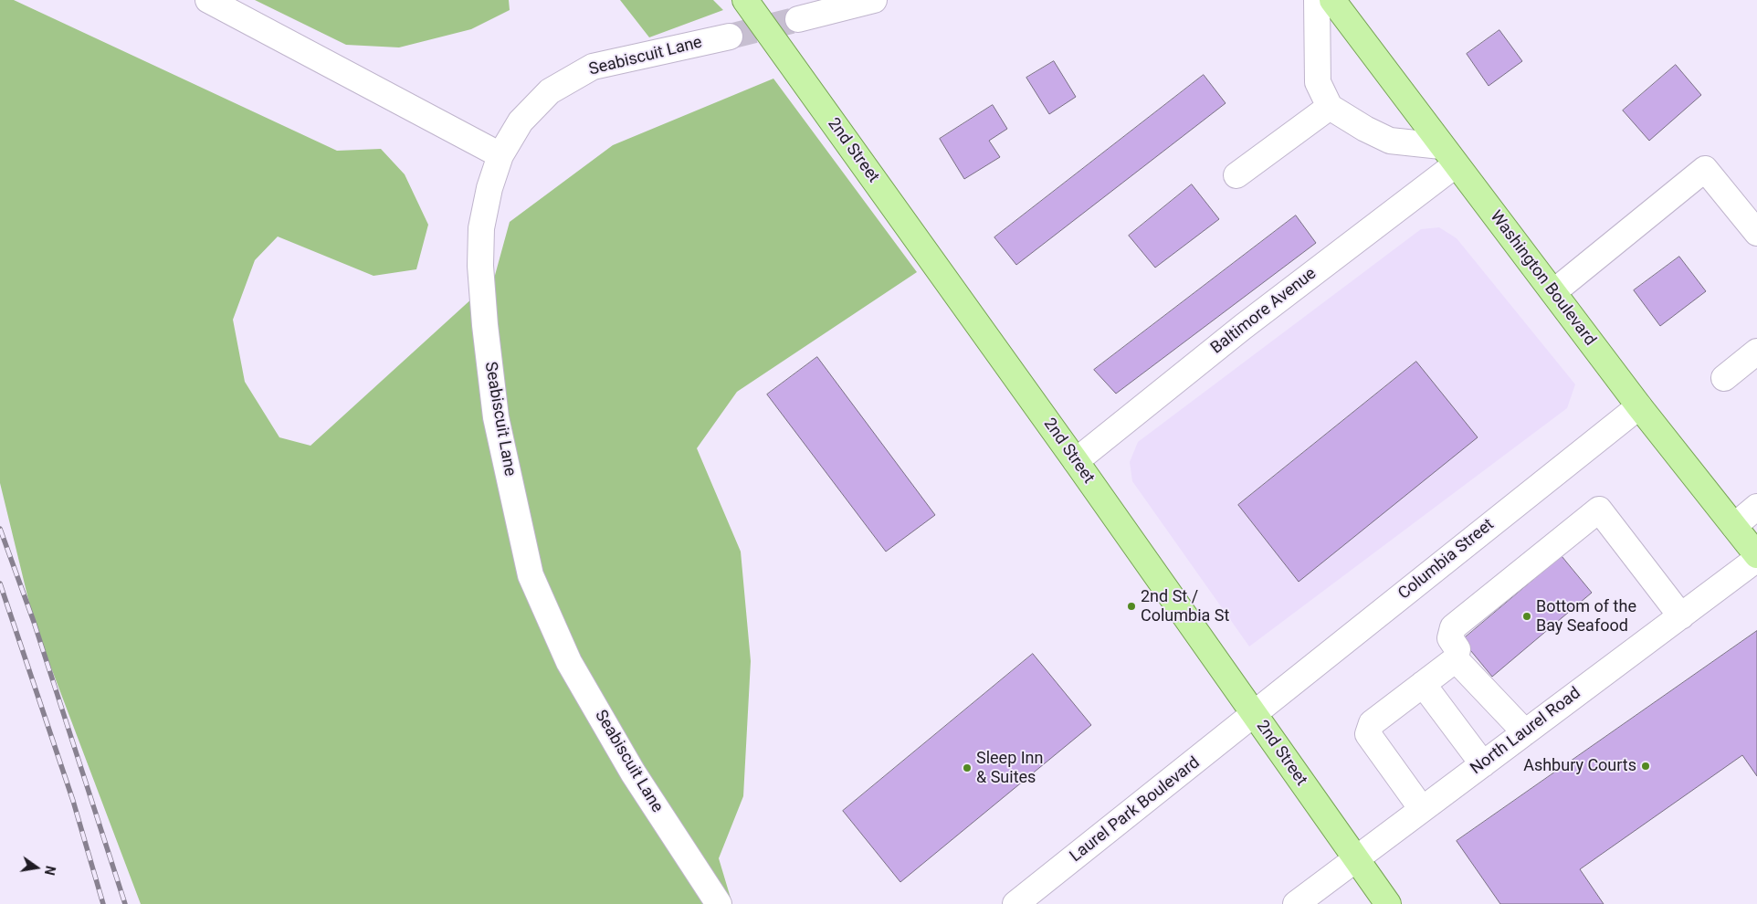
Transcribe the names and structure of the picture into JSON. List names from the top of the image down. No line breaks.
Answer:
{"streets":{"main road":["2nd Street","Washington Boulevard"],"street":["Seabiscuit Lane","Baltimore Avenue","Columbia Street","North Laurel Road","Laurel Park Boulevard"]},"crossings":[["2nd Street","Baltimore Avenue"],["2nd Street","Columbia Street"],["2nd Street","North Laurel Road"],["2nd Street","Laurel Park Boulevard"],["Washington Boulevard","Baltimore Avenue"],["Washington Boulevard","Columbia Street"],["Columbia Street","Laurel Park Boulevard"]],"places":["2nd St / Columbia St","Bottom of the Bay Seafood","Ashbury Courts","Sleep Inn & Suites"],"north":"right"}
